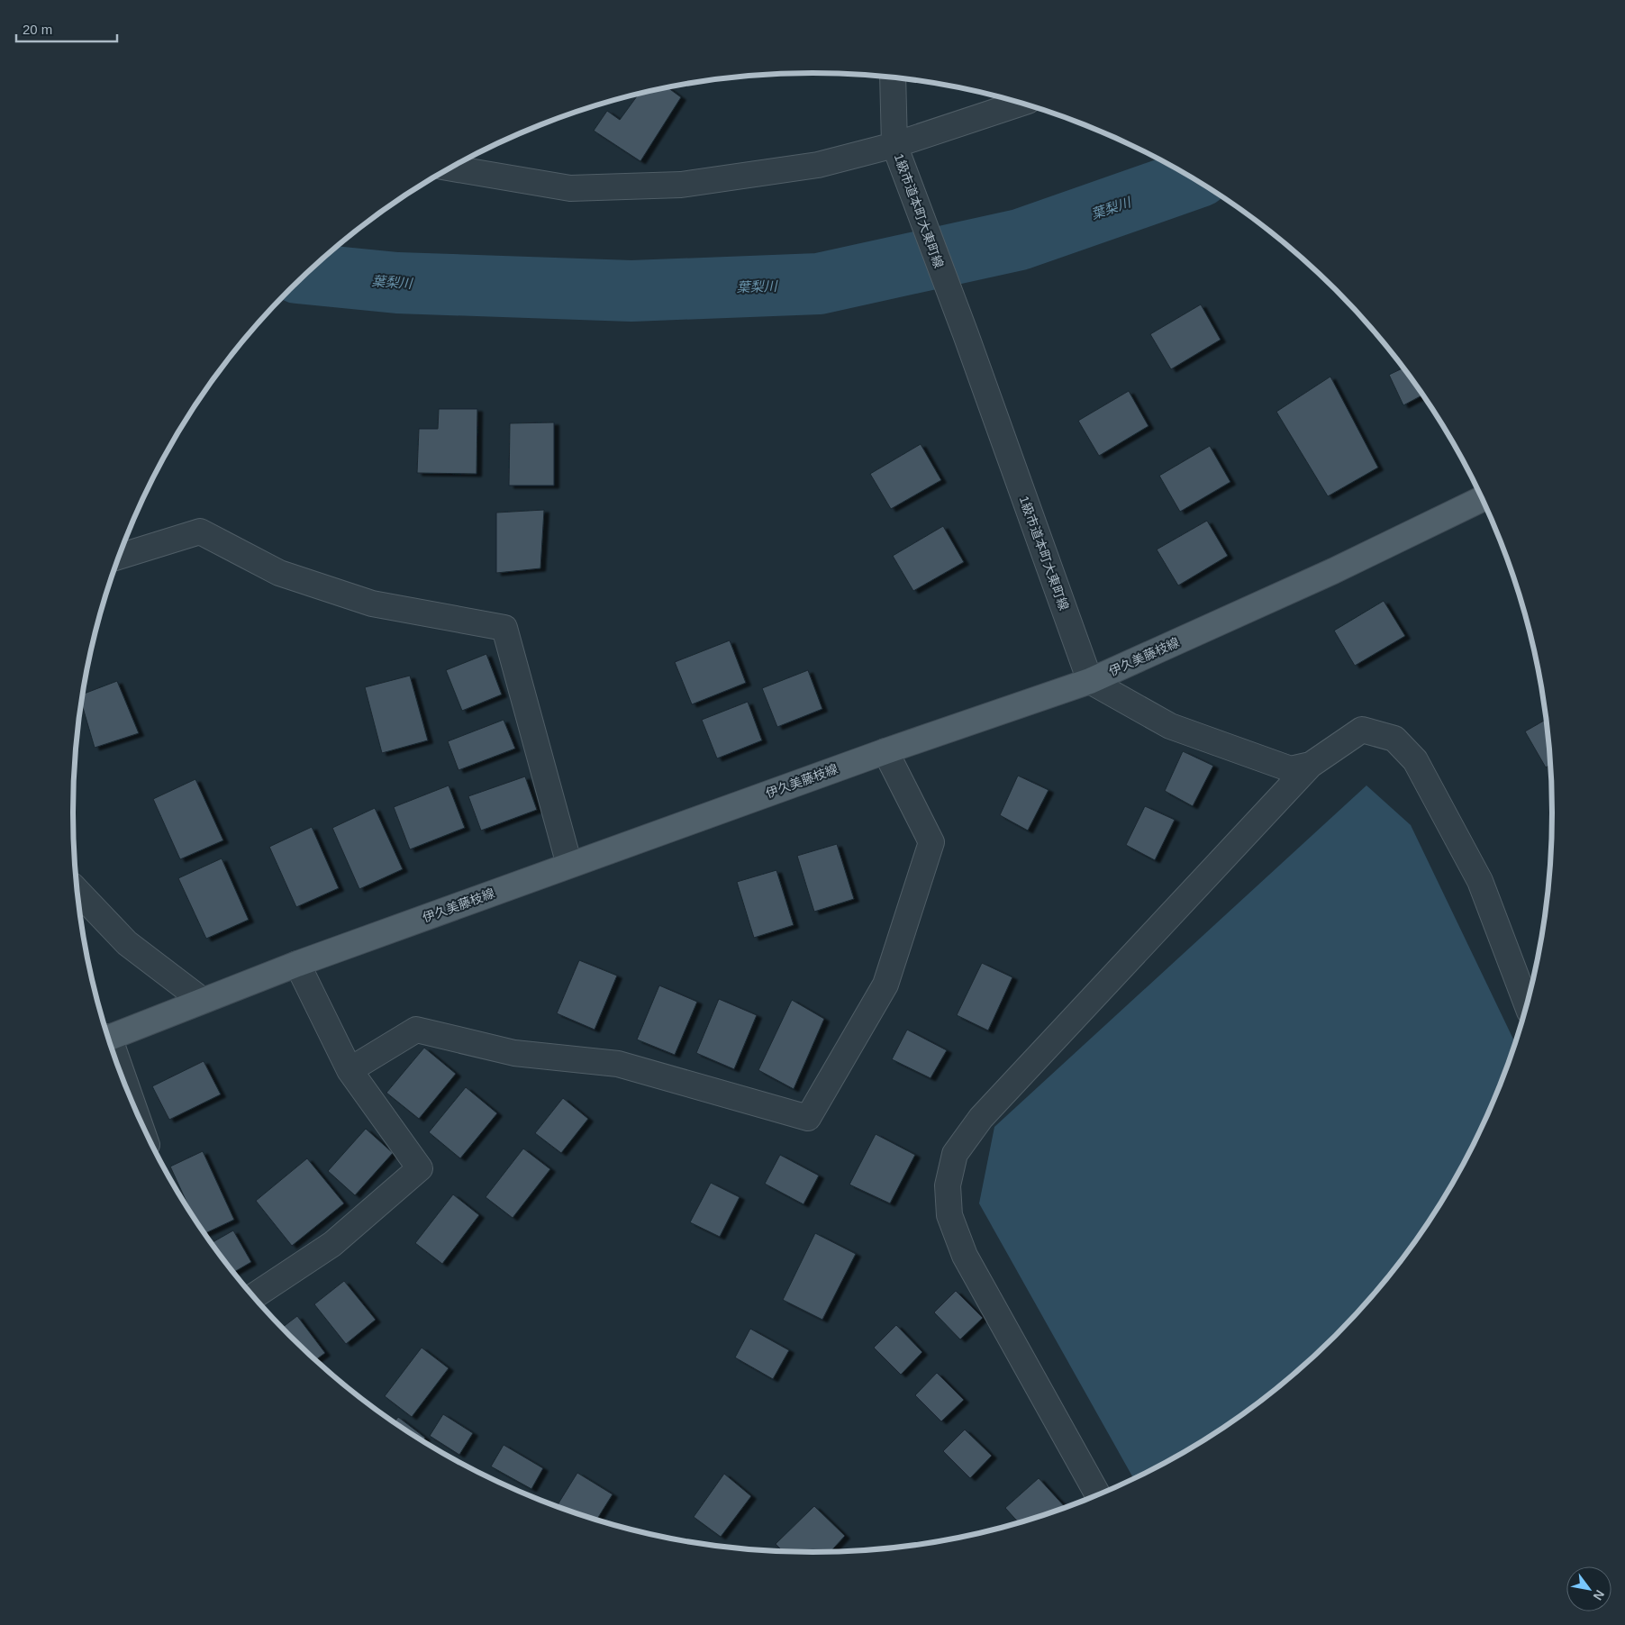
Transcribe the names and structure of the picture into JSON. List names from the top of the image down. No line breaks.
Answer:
{"streets":{"main road":["伊久美藤枝線"],"street":["1級市道本町大東町線"]},"crossings":[["1級市道本町大東町線","伊久美藤枝線"]],"water":["葉梨川"],"scale_bar":"20 m","north":"bottom right"}
